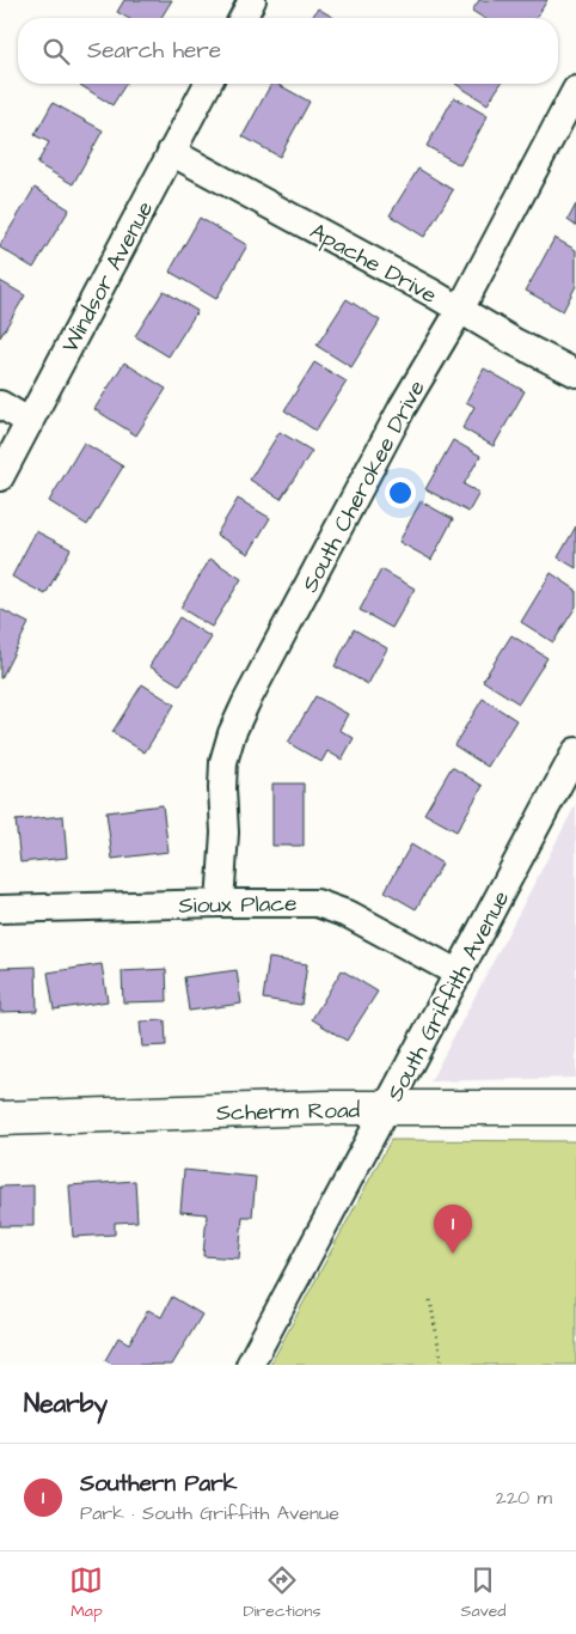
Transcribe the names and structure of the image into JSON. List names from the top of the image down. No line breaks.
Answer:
{"streets":{"street":["Apache Drive","Windsor Avenue","South Cherokee Drive","Sioux Place","South Griffith Avenue","Scherm Road"]},"crossings":[["Apache Drive","Windsor Avenue"],["Apache Drive","South Cherokee Drive"],["South Cherokee Drive","Sioux Place"],["Sioux Place","South Griffith Avenue"],["South Griffith Avenue","Scherm Road"]],"page":{"search":"Search here","pins":"1","heading":"Nearby","list":[{"mark":"1","name":"Southern Park","note":"Park · South Griffith Avenue","value":"220 m"}],"nav":["Map","Directions","Saved"]}}
